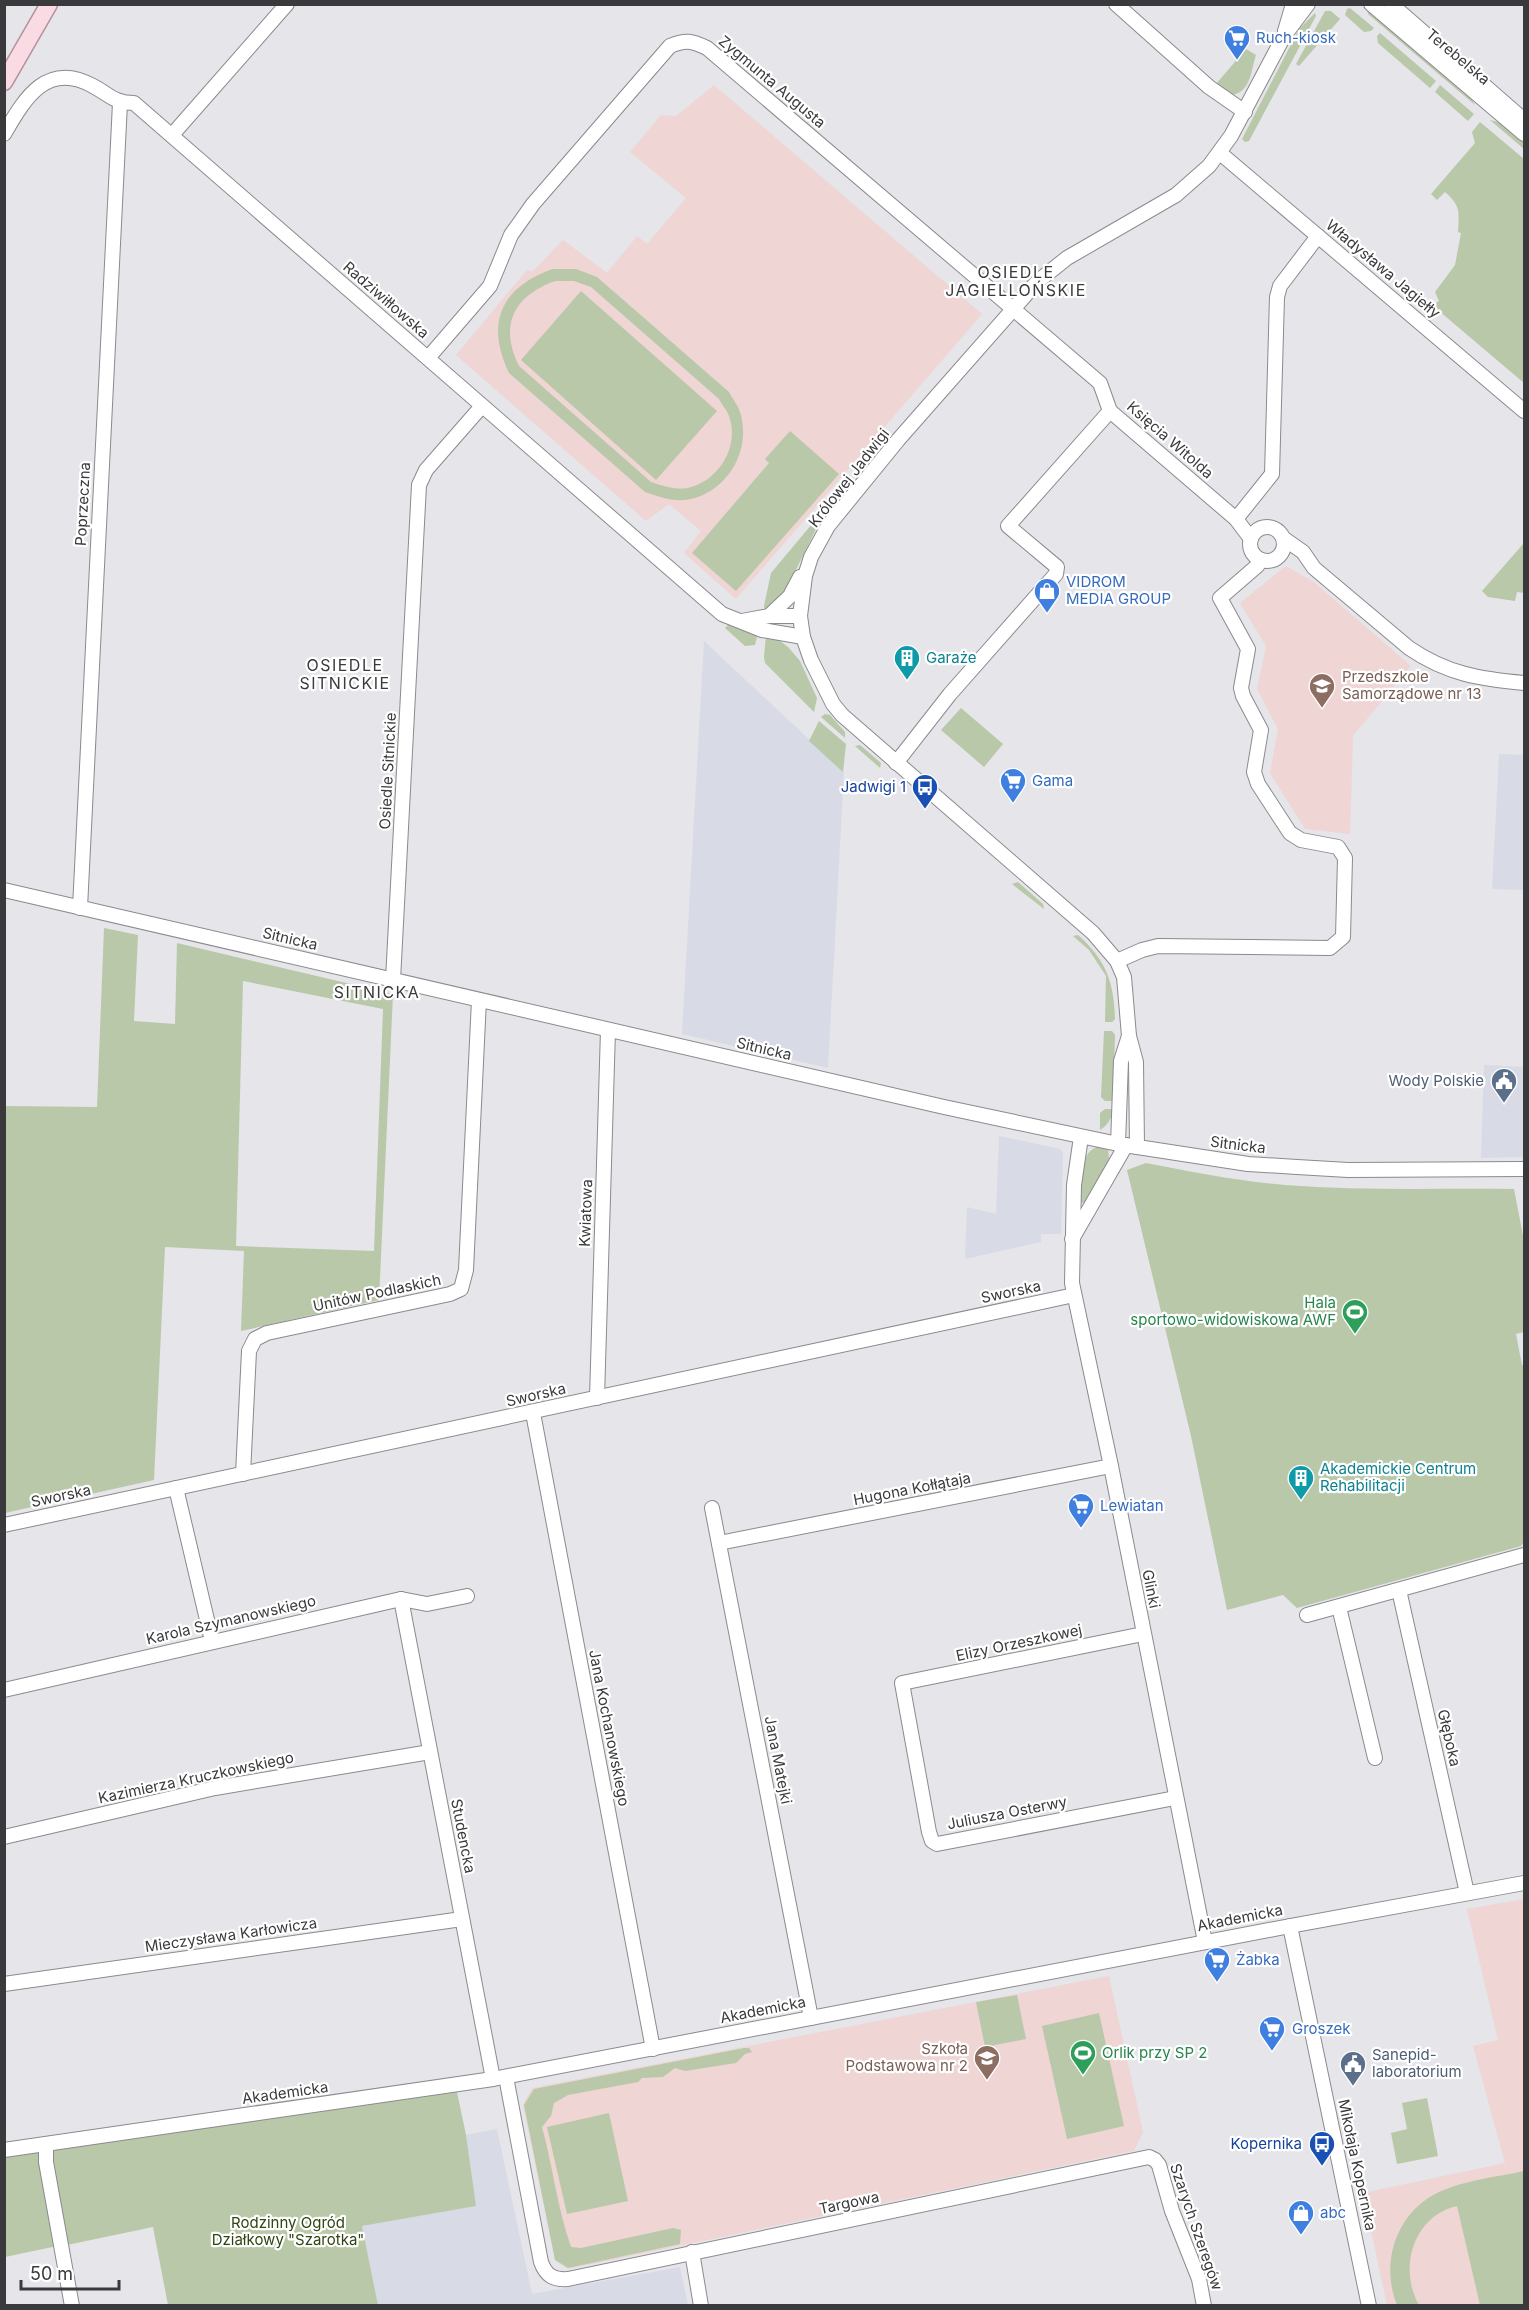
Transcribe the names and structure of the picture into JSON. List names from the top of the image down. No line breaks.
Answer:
{"streets":{"street":["Terebelska","Zygmunta Augusta","Władysława Jagiełły","Radziwiłłowska","Księcia Witolda","Królowej Jadwigi","Poprzeczna","Osiedle Sitnickie","Sitnicka","Kwiatowa","Sworska","Unitów Podlaskich","Hugona Kołłątaja","Glinki","Karola Szymanowskiego","Elizy Orzeszkowej","Jana Kochanowskiego","Głęboka","Jana Matejki","Kazimierza Kruczkowskiego","Juliusza Osterwy","Studencka","Akademicka","Mieczysława Karłowicza","Mikołaja Kopernika","Targowa","Szarych Szeregów"]},"crossings":[["Zygmunta Augusta","Radziwiłłowska"],["Zygmunta Augusta","Księcia Witolda"],["Zygmunta Augusta","Królowej Jadwigi"],["Władysława Jagiełły","Królowej Jadwigi"],["Radziwiłłowska","Królowej Jadwigi"],["Radziwiłłowska","Poprzeczna"],["Radziwiłłowska","Osiedle Sitnickie"],["Księcia Witolda","Królowej Jadwigi"],["Królowej Jadwigi","Sitnicka"],["Poprzeczna","Sitnicka"],["Osiedle Sitnickie","Sitnicka"],["Sitnicka","Kwiatowa"],["Sitnicka","Unitów Podlaskich"],["Sitnicka","Glinki"],["Kwiatowa","Sworska"],["Sworska","Unitów Podlaskich"],["Sworska","Glinki"],["Sworska","Jana Kochanowskiego"],["Hugona Kołłątaja","Glinki"],["Hugona Kołłątaja","Jana Matejki"],["Glinki","Elizy Orzeszkowej"],["Glinki","Juliusza Osterwy"],["Glinki","Akademicka"],["Karola Szymanowskiego","Studencka"],["Elizy Orzeszkowej","Juliusza Osterwy"],["Jana Kochanowskiego","Akademicka"],["Głęboka","Akademicka"],["Jana Matejki","Akademicka"],["Kazimierza Kruczkowskiego","Studencka"],["Studencka","Akademicka"],["Studencka","Mieczysława Karłowicza"],["Studencka","Targowa"],["Akademicka","Mikołaja Kopernika"],["Targowa","Szarych Szeregów"]],"districts":["OSIEDLE JAGIELLOŃSKIE","OSIEDLE SITNICKIE","SITNICKA"],"parks":["Rodzinny Ogród Działkowy \"Szarotka\""],"places":{"supermarket":["Ruch-kiosk","Gama","Lewiatan","Żabka","Groszek"],"shop":["VIDROM MEDIA GROUP","abc"],"building":["Garaże","Akademickie Centrum Rehabilitacji"],"school or university":["Przedszkole Samorządowe nr 13","Szkoła Podstawowa nr 2"],"bus stop":["Jadwigi 1","Kopernika"],"public building":["Wody Polskie","Sanepid- laboratorium"],"sports":["Hala sportowo-widowiskowa AWF","Orlik przy SP 2"]},"scale_bar":"50 m"}
